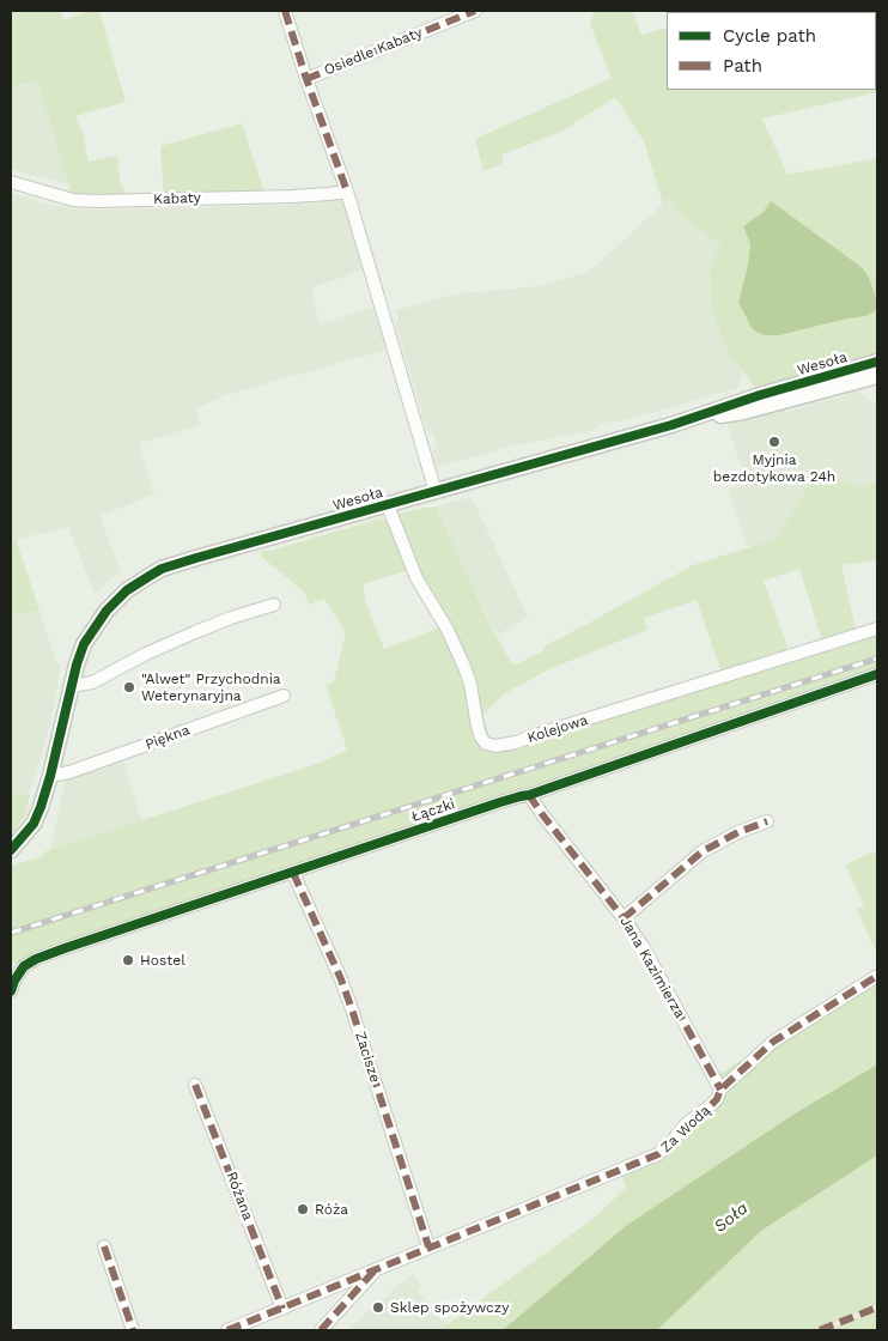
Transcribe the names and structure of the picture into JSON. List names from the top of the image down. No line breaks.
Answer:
{"streets":{"street":["Osiedle Kabaty","Kabaty","Wesoła","Kolejowa","Piękna","Łączki","Jana Kazimierza","Zacisze","Za Wodą","Różana"]},"crossings":[["Wesoła","Kolejowa"],["Wesoła","Piękna"],["Łączki","Jana Kazimierza"],["Łączki","Zacisze"],["Jana Kazimierza","Za Wodą"],["Zacisze","Za Wodą"]],"water":["Soła"],"places":["Myjnia bezdotykowa 24h","\"Alwet\" Przychodnia Weterynaryjna","Hostel","Róża","Sklep spożywczy"],"legend":["Cycle path","Path"]}
